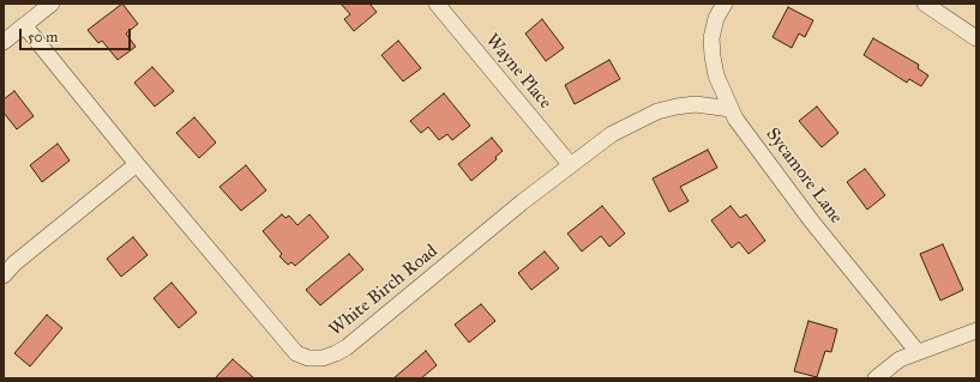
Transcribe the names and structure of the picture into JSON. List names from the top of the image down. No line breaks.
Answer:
{"streets":{"street":["Wayne Place","Sycamore Lane","White Birch Road"]},"crossings":[["Wayne Place","White Birch Road"],["Sycamore Lane","White Birch Road"]],"scale_bar":"50 m"}
